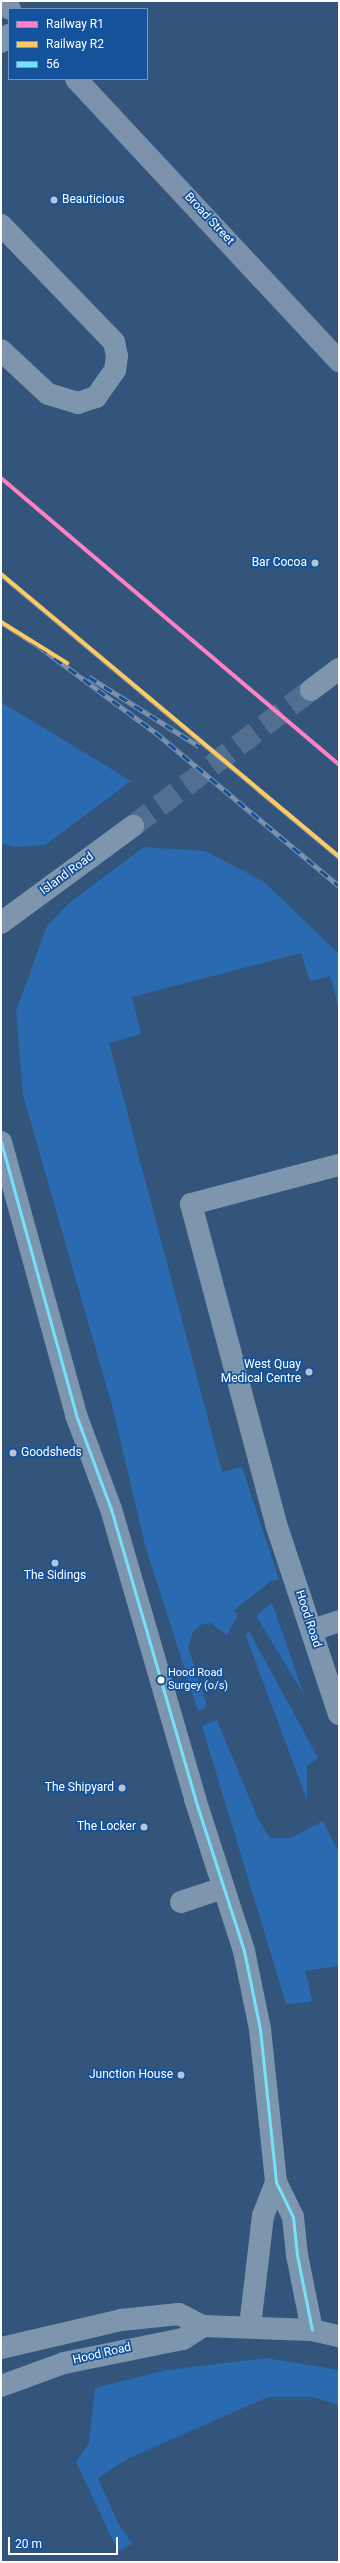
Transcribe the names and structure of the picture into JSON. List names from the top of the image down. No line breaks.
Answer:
{"streets":{"main road":["Broad Street"],"street":["Island Road","Hood Road"]},"places":["Beauticious","Bar Cocoa","West Quay Medical Centre","Goodsheds","The Sidings","Hood Road Surgey (o/s)","The Shipyard","The Locker","Junction House"],"lines":["rail line R1","rail line R2","transit line 56"],"legend":["Railway R1","Railway R2","56"],"scale_bar":"20 m"}
